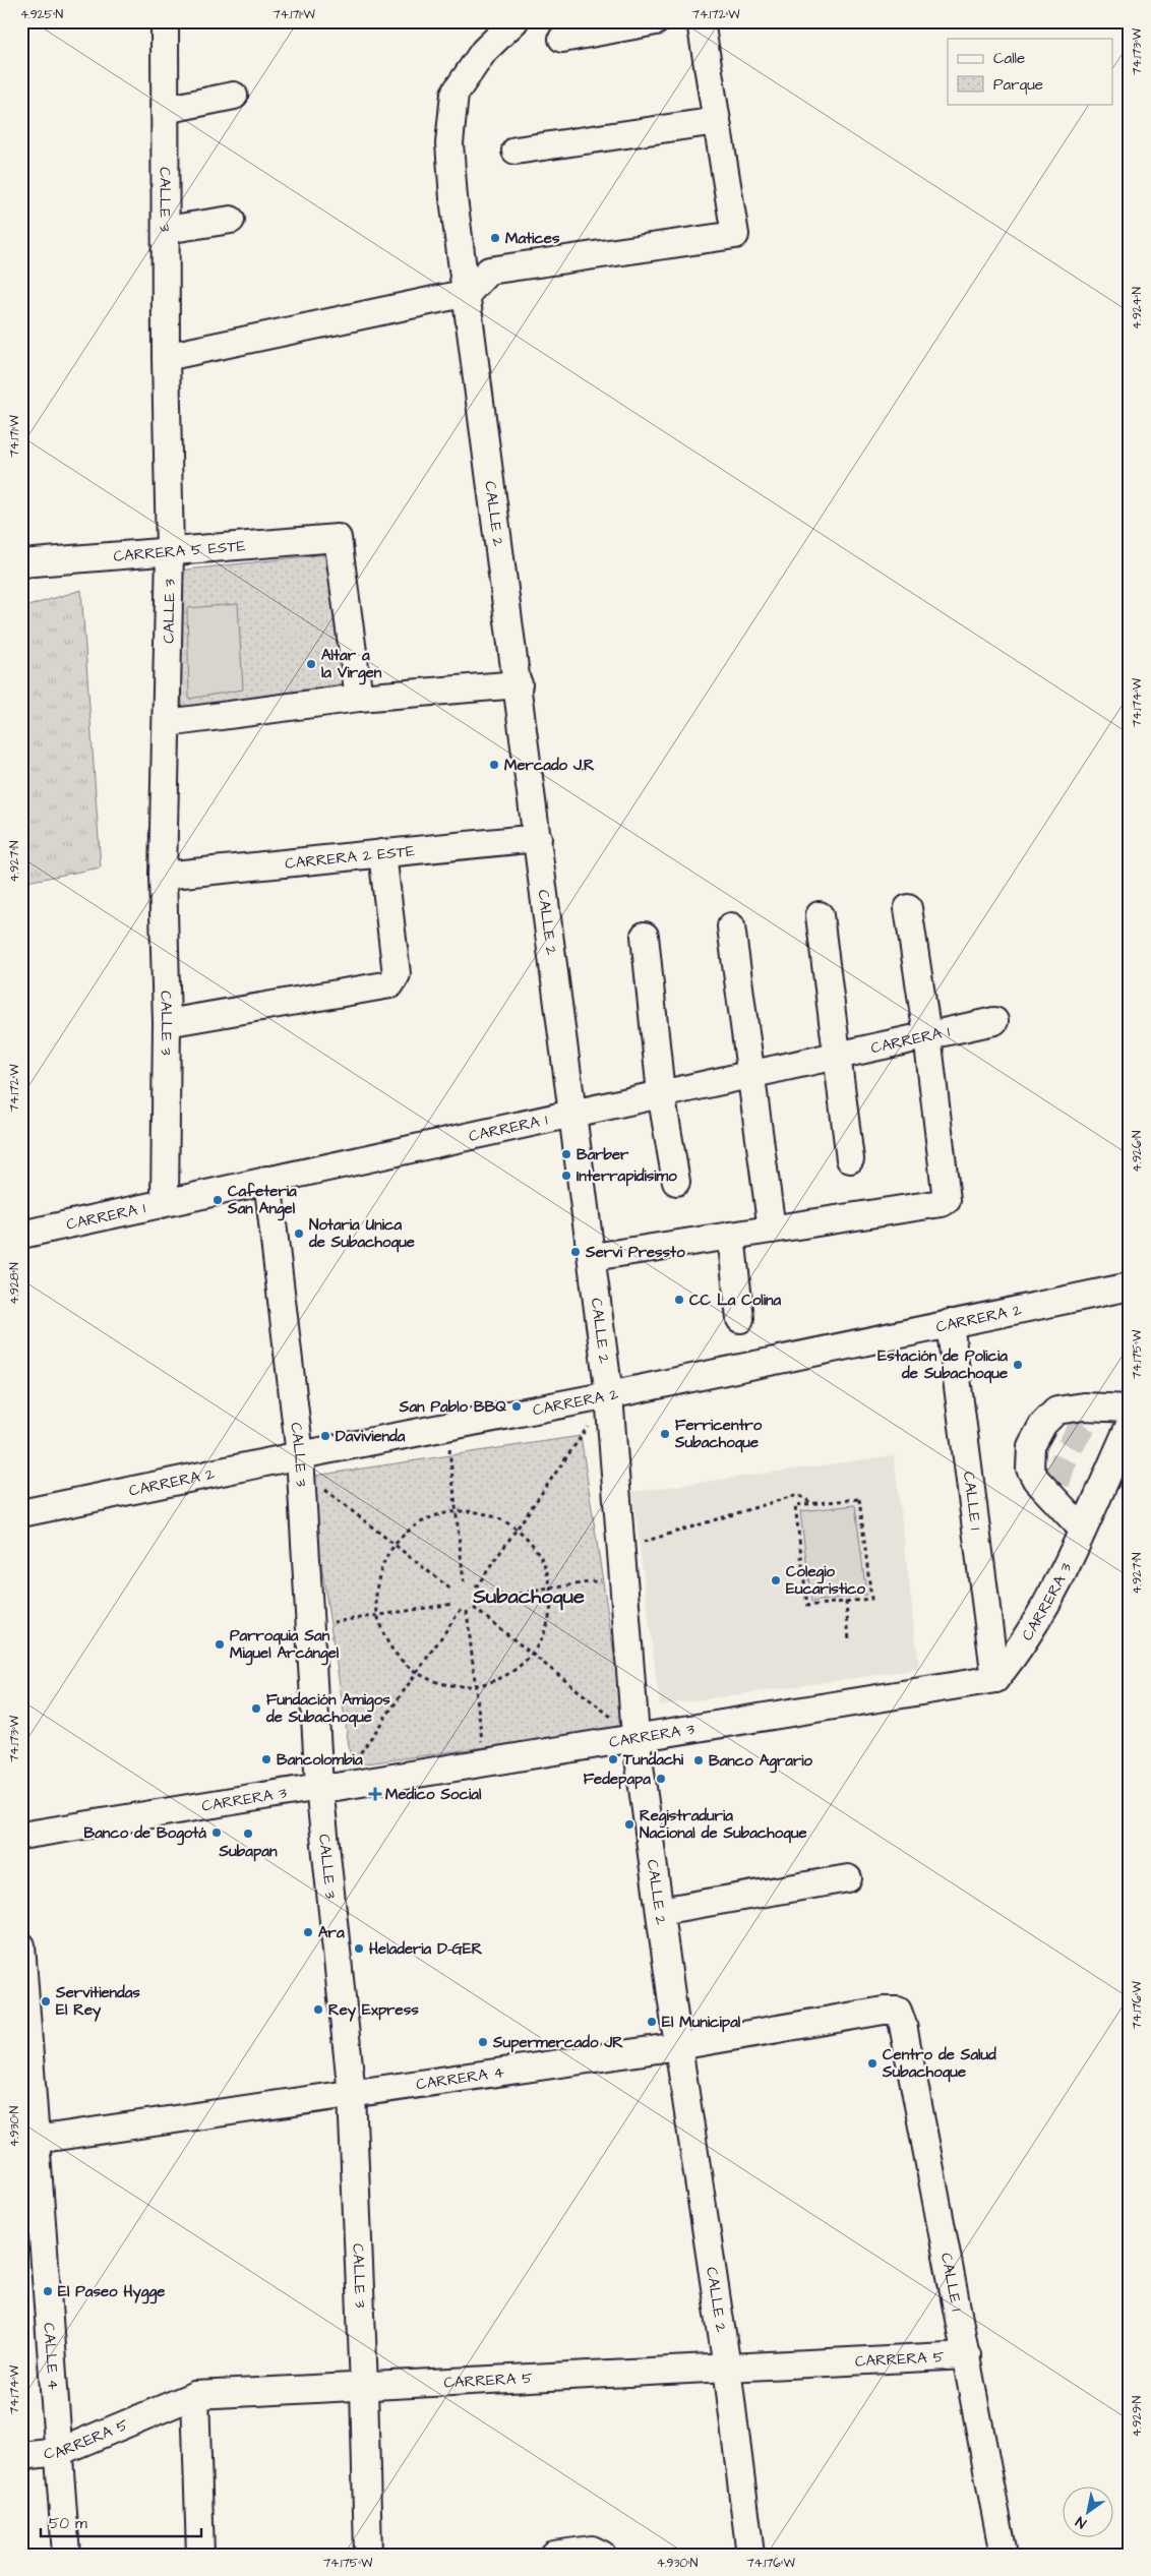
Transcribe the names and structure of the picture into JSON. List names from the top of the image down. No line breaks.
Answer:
{"streets":{"street":["CALLE 3","CALLE 2","CARRERA 5 ESTE","CARRERA 2 ESTE","CARRERA 1","CARRERA 2","CALLE 1","CARRERA 3","CARRERA 4","CALLE 4","CARRERA 5"]},"crossings":[["CALLE 3","CARRERA 5 ESTE"],["CALLE 3","CARRERA 2 ESTE"],["CALLE 3","CARRERA 1"],["CALLE 3","CARRERA 2"],["CALLE 3","CARRERA 3"],["CALLE 3","CARRERA 4"],["CALLE 3","CARRERA 5"],["CALLE 2","CARRERA 2 ESTE"],["CALLE 2","CARRERA 1"],["CALLE 2","CARRERA 2"],["CALLE 2","CARRERA 3"],["CALLE 2","CARRERA 4"],["CALLE 2","CARRERA 5"],["CARRERA 2","CALLE 1"],["CALLE 1","CARRERA 3"],["CALLE 1","CARRERA 4"],["CALLE 1","CARRERA 5"],["CARRERA 4","CALLE 4"],["CALLE 4","CARRERA 5"]],"districts":["Subachoque"],"places":{"other":["Matices","Altar a la Virgen","Mercado J.R","Barber","Interrapidisimo","Cafeteria San Angel","Notaria Unica de Subachoque","Servi Pressto","CC La Colina","Estación de Policia de Subachoque","San Pablo BBQ","Ferricentro Subachoque","Davivienda","Colegio Eucaristico","Parroquia San Miguel Arcángel","Fundación Amigos de Subachoque","Bancolombia","Tundachi","Banco Agrario","Fedepapa","Registraduria Nacional de Subachoque","Banco de Bogotá","Subapan","Ara","Heladeria D-GER","Servitiendas El Rey","Rey Express","El Municipal","Supermercado JR","Centro de Salud Subachoque","El Paseo Hygge"],"health":["Medico Social"]},"legend":["Calle","Parque"],"scale_bar":"50 m","north":"bottom left","coordinates":["4.925°N","74.171°W","74.172°W","74.173°W","4.924°N","74.174°W","4.927°N","4.926°N","4.928°N","74.175°W","74.176°W","4.930°N","4.929°N"]}
